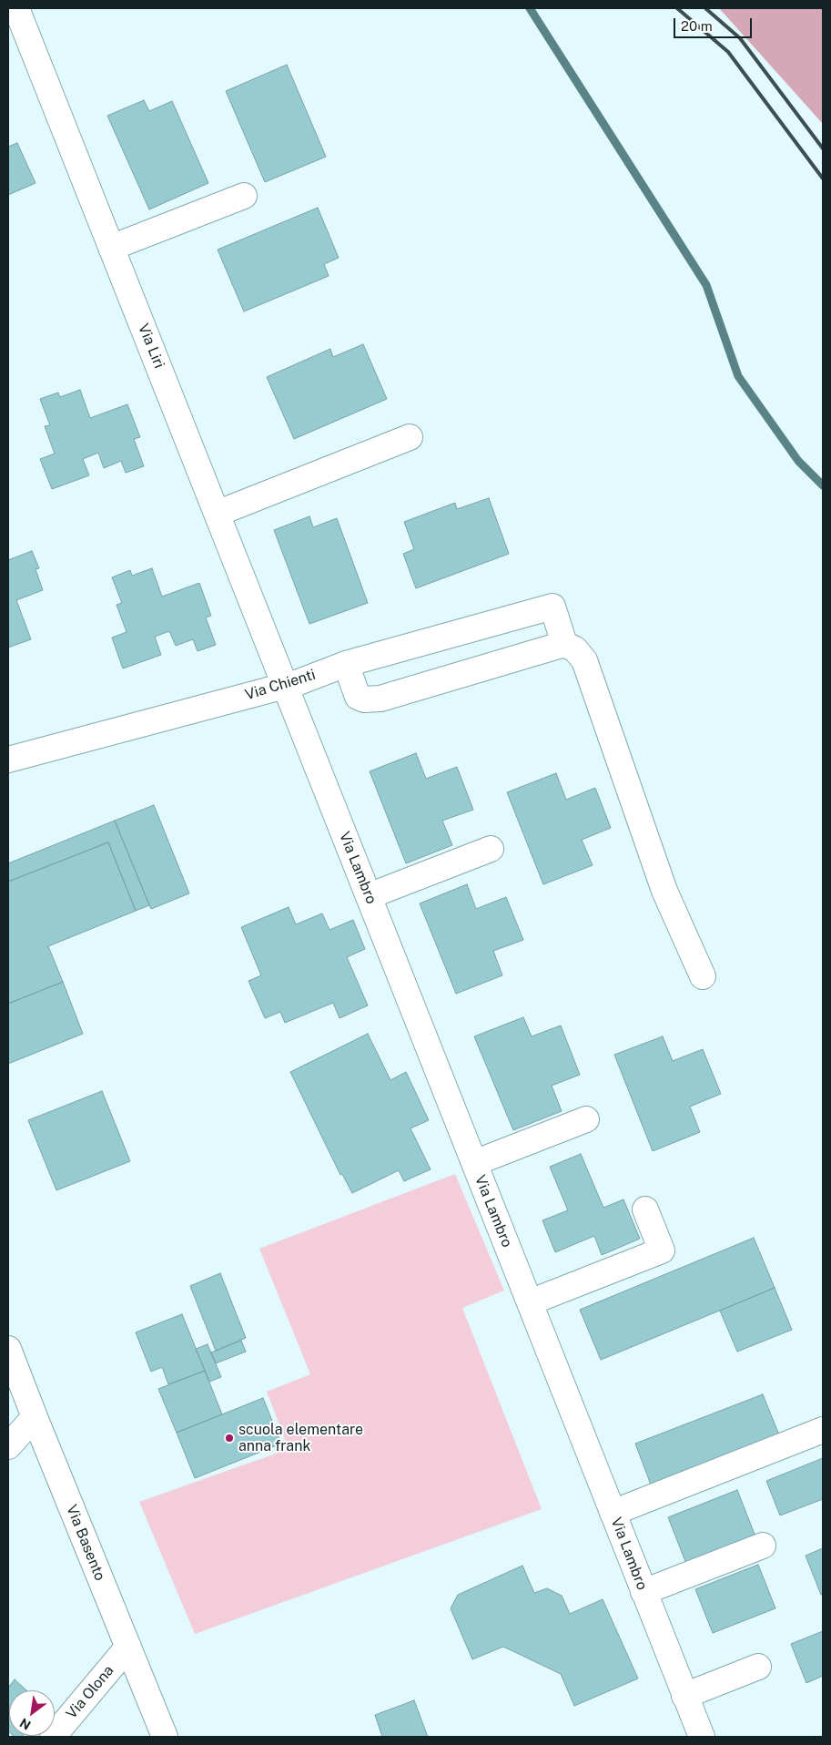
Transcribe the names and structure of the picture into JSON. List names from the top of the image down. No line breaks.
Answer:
{"streets":{"street":["Via Liri","Via Chienti","Via Lambro","Via Basento","Via Olona"]},"crossings":[["Via Liri","Via Chienti"],["Via Liri","Via Lambro"],["Via Chienti","Via Lambro"],["Via Basento","Via Olona"]],"places":["scuola elementare anna frank"],"scale_bar":"20 m","north":"bottom left"}
